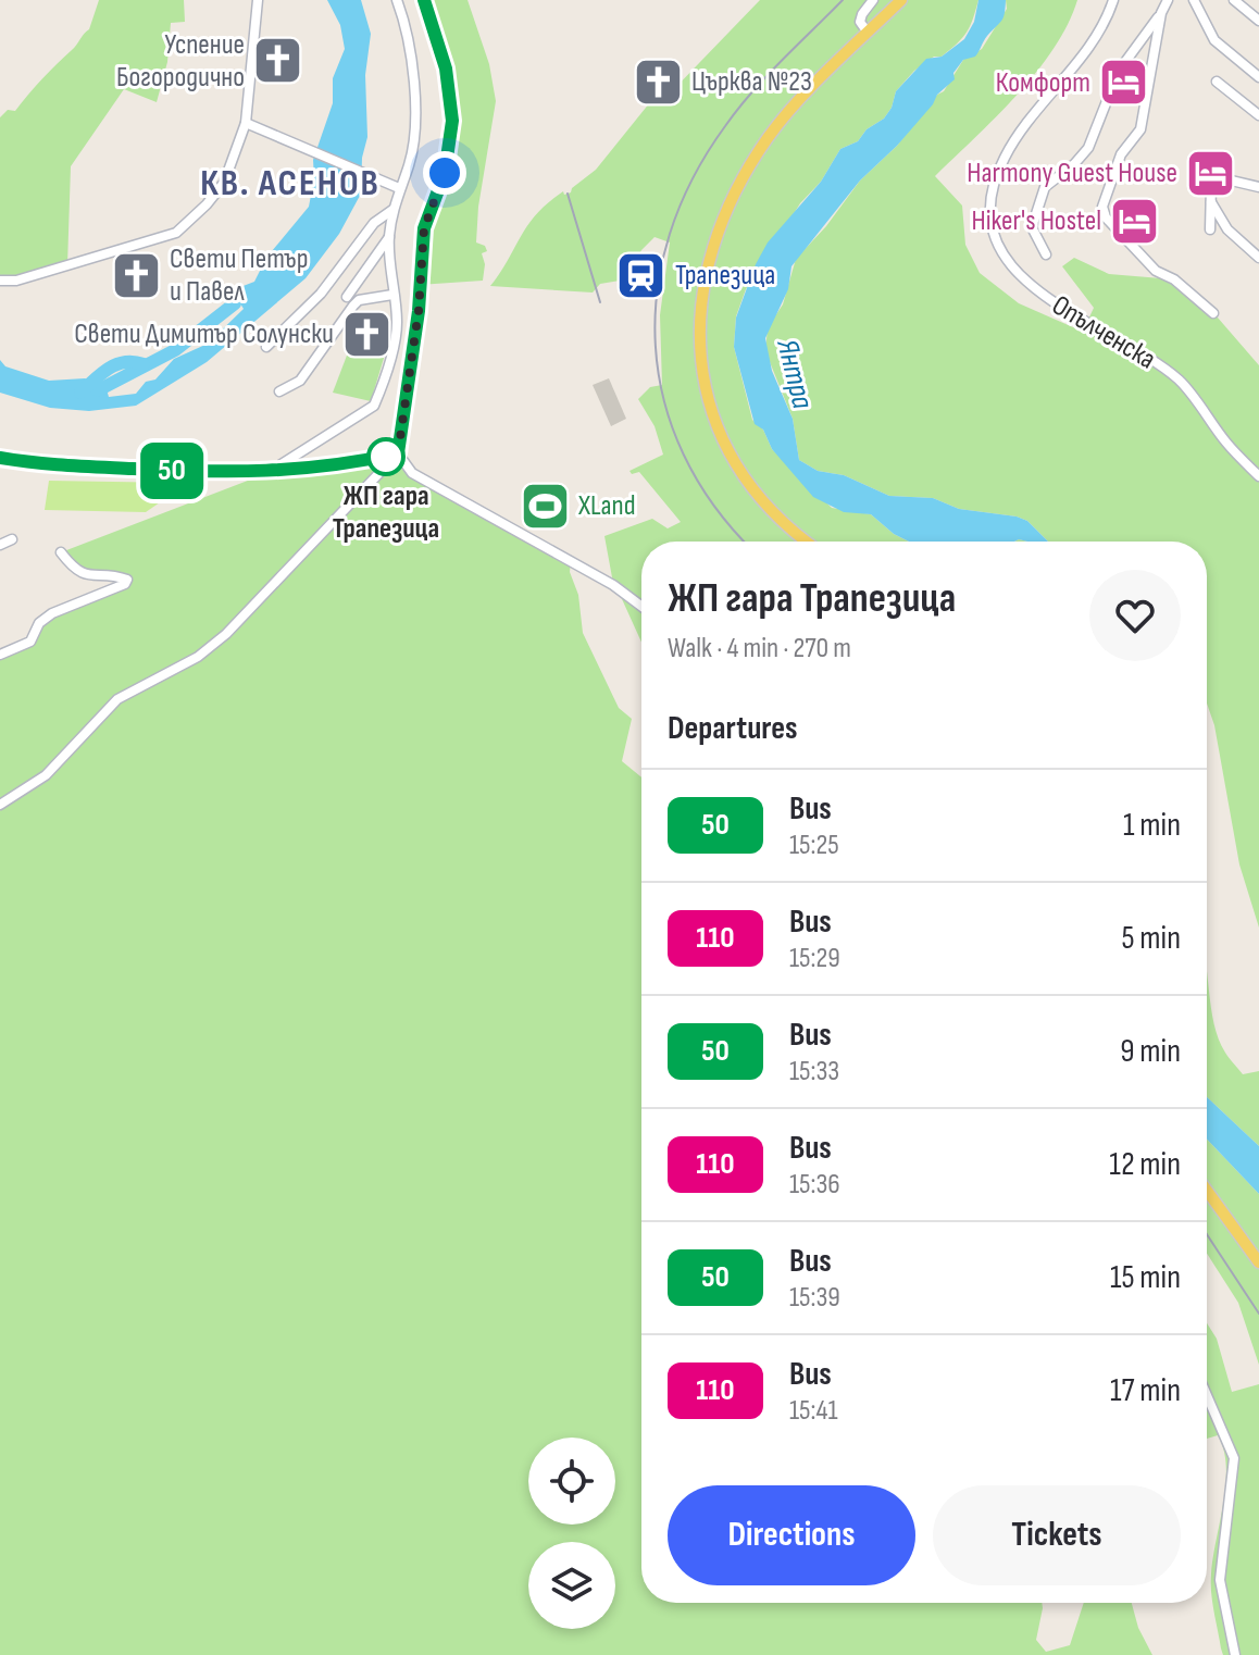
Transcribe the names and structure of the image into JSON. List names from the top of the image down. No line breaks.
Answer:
{"streets":{"street":["Опълченска"]},"districts":["КВ. АСЕНОВ"],"water":["Янтра"],"places":{"church":["Успение Богородично","Църква №23","Свети Петър и Павел","Свети Димитър Солунски"],"hotel":["Комфорт","Harmony Guest House","Hiker's Hostel"],"station":["Трапезица"],"other":["ЖП гара Трапезица"],"sports":["XLand"]},"lines":["bus line 50"],"page":{"on_map":"50","heading":[["ЖП гара Трапезица","Walk · 4 min · 270 m"],"Departures"],"list":[{"mark":"50","name":"Bus","note":"15:25","value":"1 min"},{"mark":"110","name":"Bus","note":"15:29","value":"5 min"},{"mark":"50","name":"Bus","note":"15:33","value":"9 min"},{"mark":"110","name":"Bus","note":"15:36","value":"12 min"},{"mark":"50","name":"Bus","note":"15:39","value":"15 min"},{"mark":"110","name":"Bus","note":"15:41","value":"17 min"}],"buttons":["Directions","Tickets"]}}
